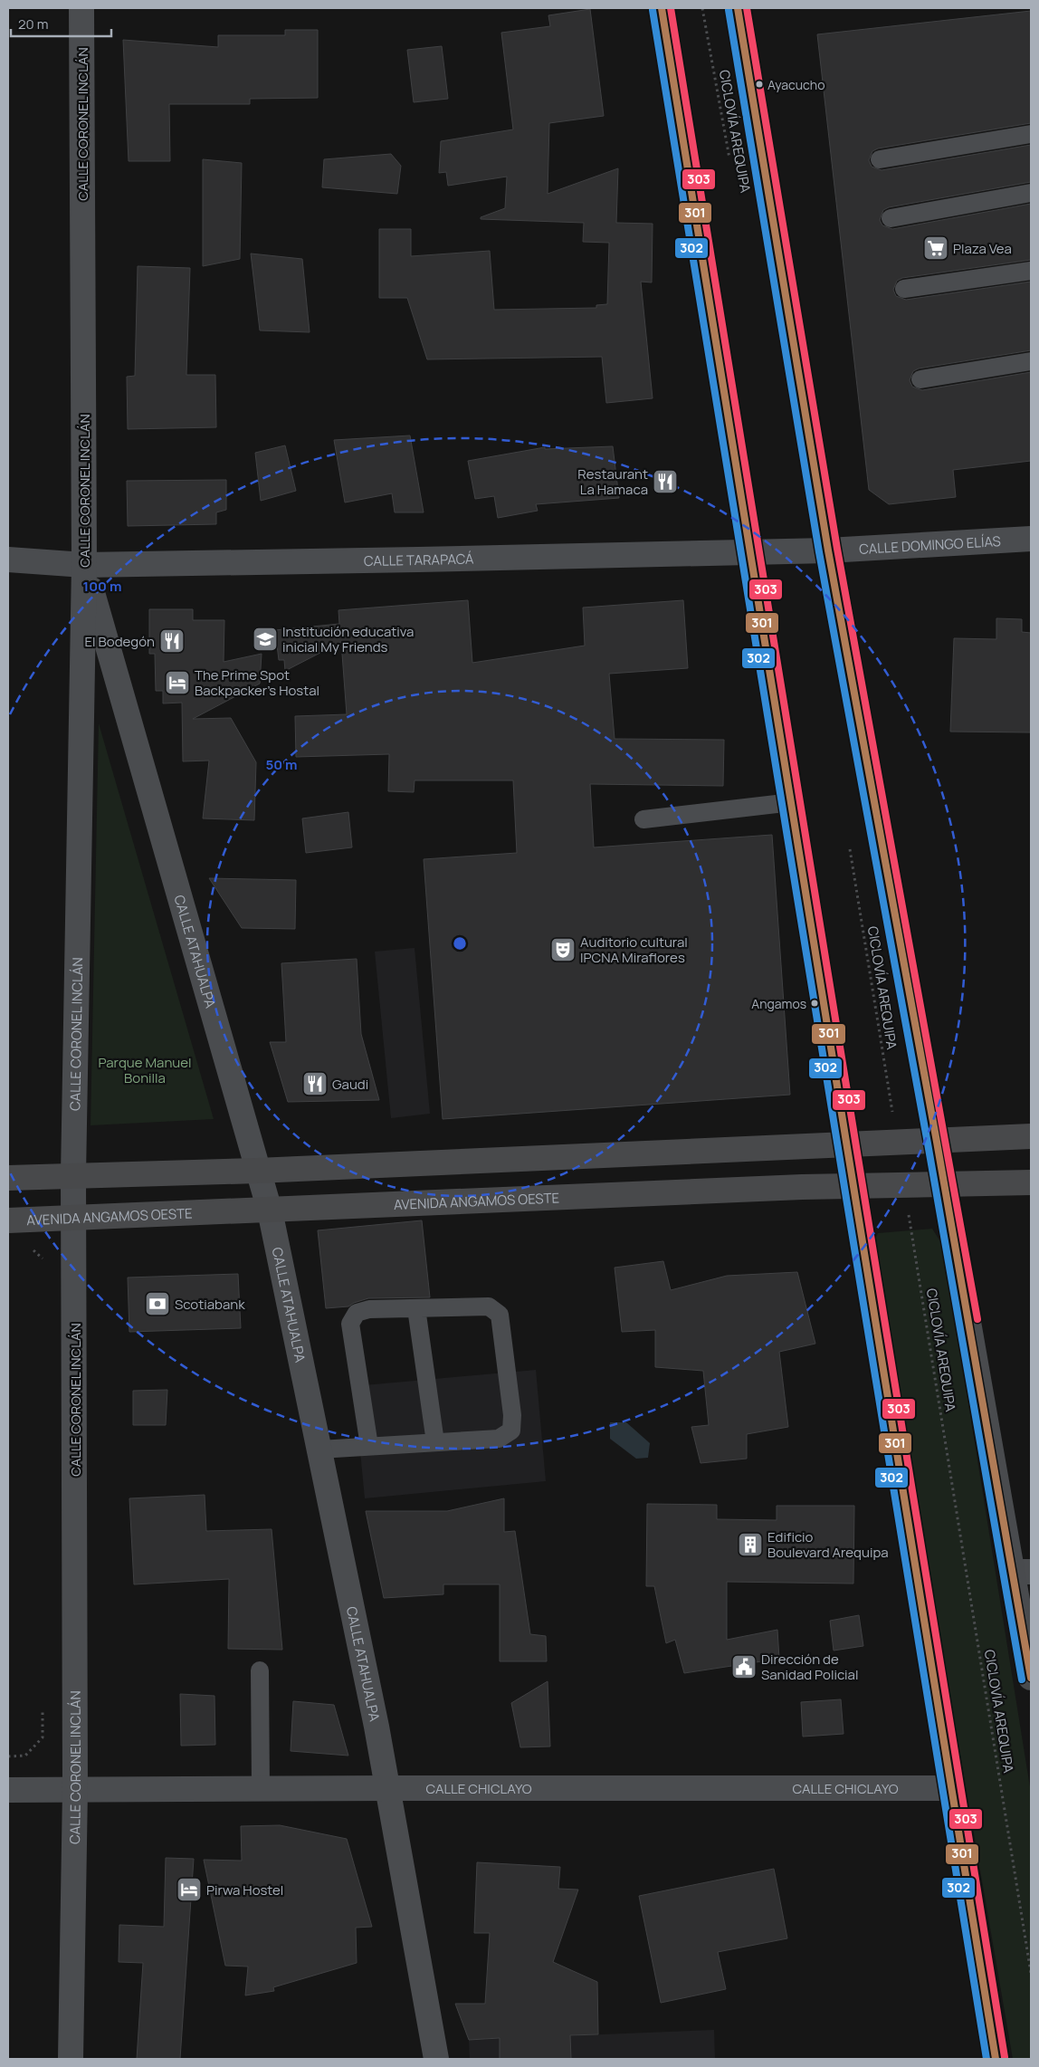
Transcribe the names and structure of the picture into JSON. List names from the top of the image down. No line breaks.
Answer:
{"streets":{"main road":["AVENIDA ANGAMOS OESTE"],"street":["CALLE CORONEL INCLÁN","CALLE DOMINGO ELÍAS","CALLE TARAPACÁ","CALLE ATAHUALPA","CALLE CHICLAYO"],"path":["CICLOVÍA AREQUIPA"]},"crossings":[["CALLE CORONEL INCLÁN","CALLE TARAPACÁ"],["CALLE CORONEL INCLÁN","CALLE ATAHUALPA"],["CALLE CORONEL INCLÁN","AVENIDA ANGAMOS OESTE"],["CALLE CORONEL INCLÁN","CALLE CHICLAYO"],["CICLOVÍA AREQUIPA","AVENIDA ANGAMOS OESTE"],["CALLE DOMINGO ELÍAS","CALLE TARAPACÁ"],["CALLE TARAPACÁ","CALLE ATAHUALPA"],["CALLE ATAHUALPA","AVENIDA ANGAMOS OESTE"],["CALLE ATAHUALPA","CALLE CHICLAYO"]],"parks":["Parque Manuel Bonilla"],"places":{"other":["Ayacucho","Angamos"],"supermarket":["Plaza Vea"],"restaurant":["Restaurant La Hamaca","El Bodegón","Gaudi"],"school or university":["Institución educativa inicial My Friends"],"hotel":["The Prime Spot Backpacker's Hostal","Pirwa Hostel"],"theatre":["Auditorio cultural IPCNA Miraflores"],"bank":["Scotiabank"],"building":["Edificio Boulevard Arequipa"],"public building":["Dirección de Sanidad Policial"]},"lines":["transit line 301","transit line 303","transit line 302"],"scale_bar":"20 m","rings":["100 m","50 m"]}
